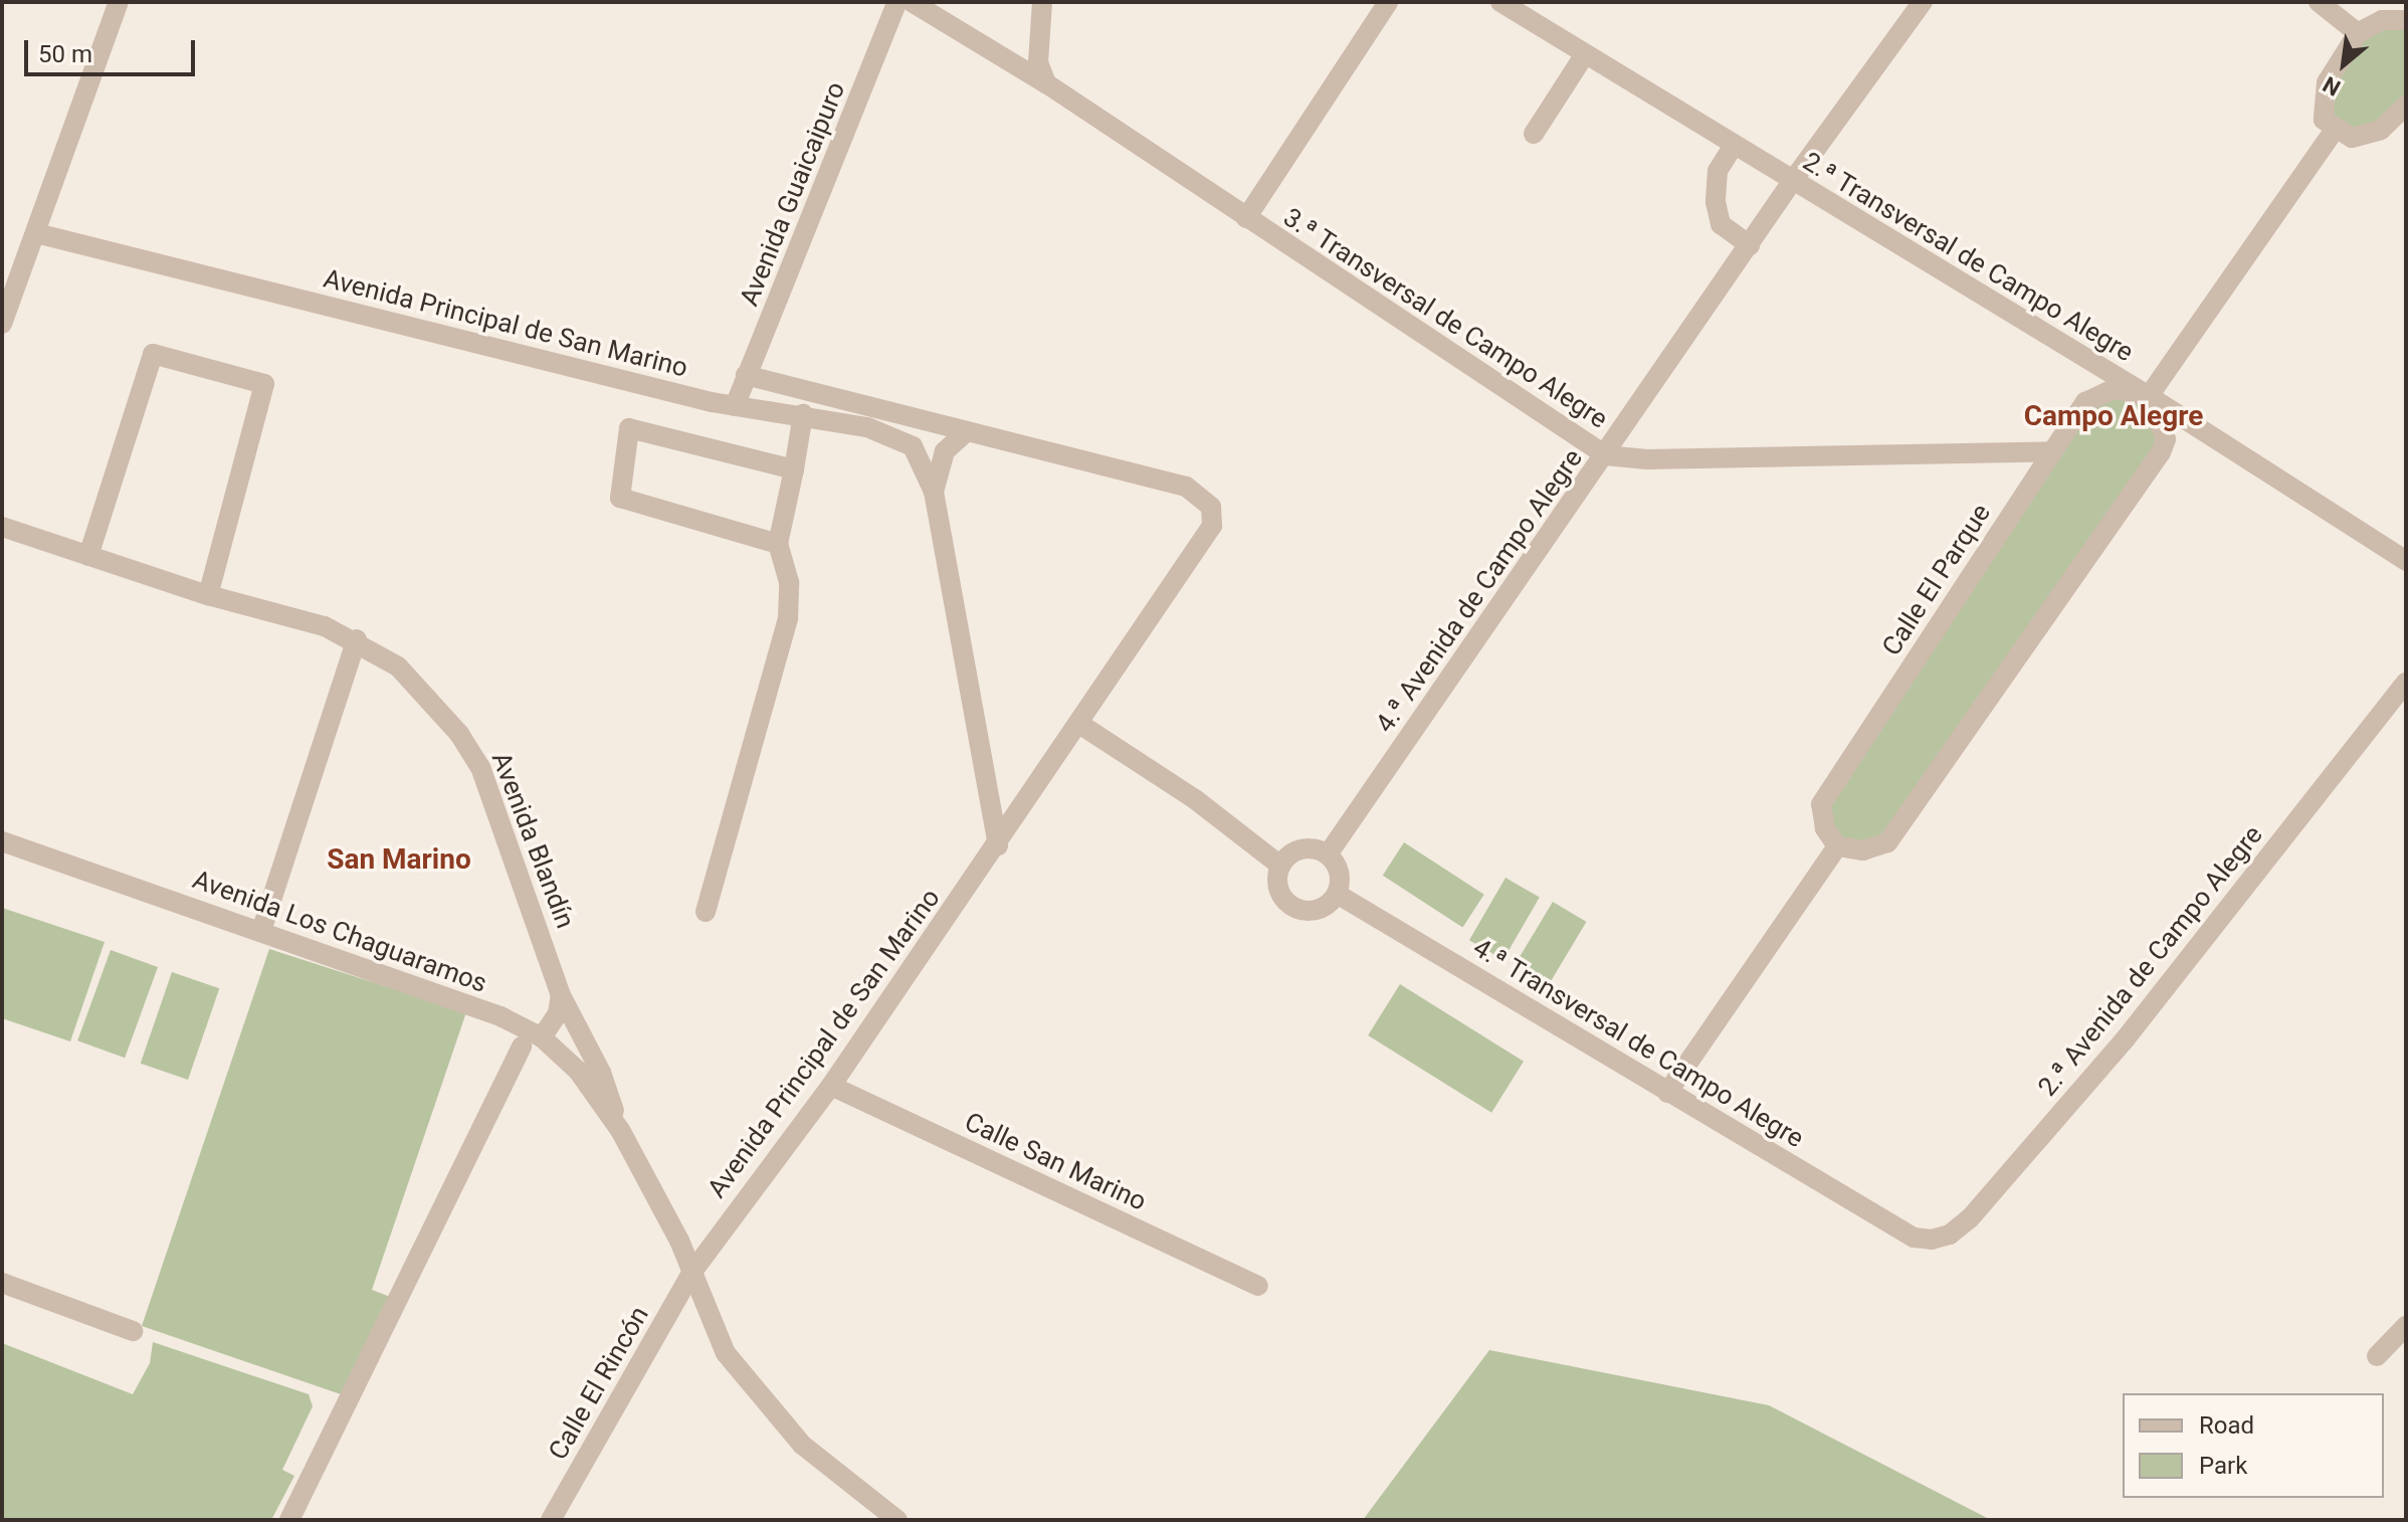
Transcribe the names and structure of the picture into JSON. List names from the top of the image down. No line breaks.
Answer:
{"streets":{"street":["Avenida Guaicaipuro","2.ª Transversal de Campo Alegre","3.ª Transversal de Campo Alegre","Avenida Principal de San Marino","Calle El Parque","4.ª Avenida de Campo Alegre","Avenida Blandín","Avenida Los Chaguaramos","2.ª Avenida de Campo Alegre","4.ª Transversal de Campo Alegre","Calle San Marino","Calle El Rincón"]},"crossings":[["Avenida Guaicaipuro","Avenida Principal de San Marino"],["2.ª Transversal de Campo Alegre","Calle El Parque"],["2.ª Transversal de Campo Alegre","4.ª Avenida de Campo Alegre"],["3.ª Transversal de Campo Alegre","Calle El Parque"],["3.ª Transversal de Campo Alegre","4.ª Avenida de Campo Alegre"],["Avenida Principal de San Marino","Calle San Marino"],["Avenida Principal de San Marino","Calle El Rincón"],["4.ª Avenida de Campo Alegre","4.ª Transversal de Campo Alegre"],["Avenida Blandín","Avenida Los Chaguaramos"],["2.ª Avenida de Campo Alegre","4.ª Transversal de Campo Alegre"]],"districts":["Campo Alegre","San Marino"],"legend":["Road","Park"],"scale_bar":"50 m","north":"bottom left"}
